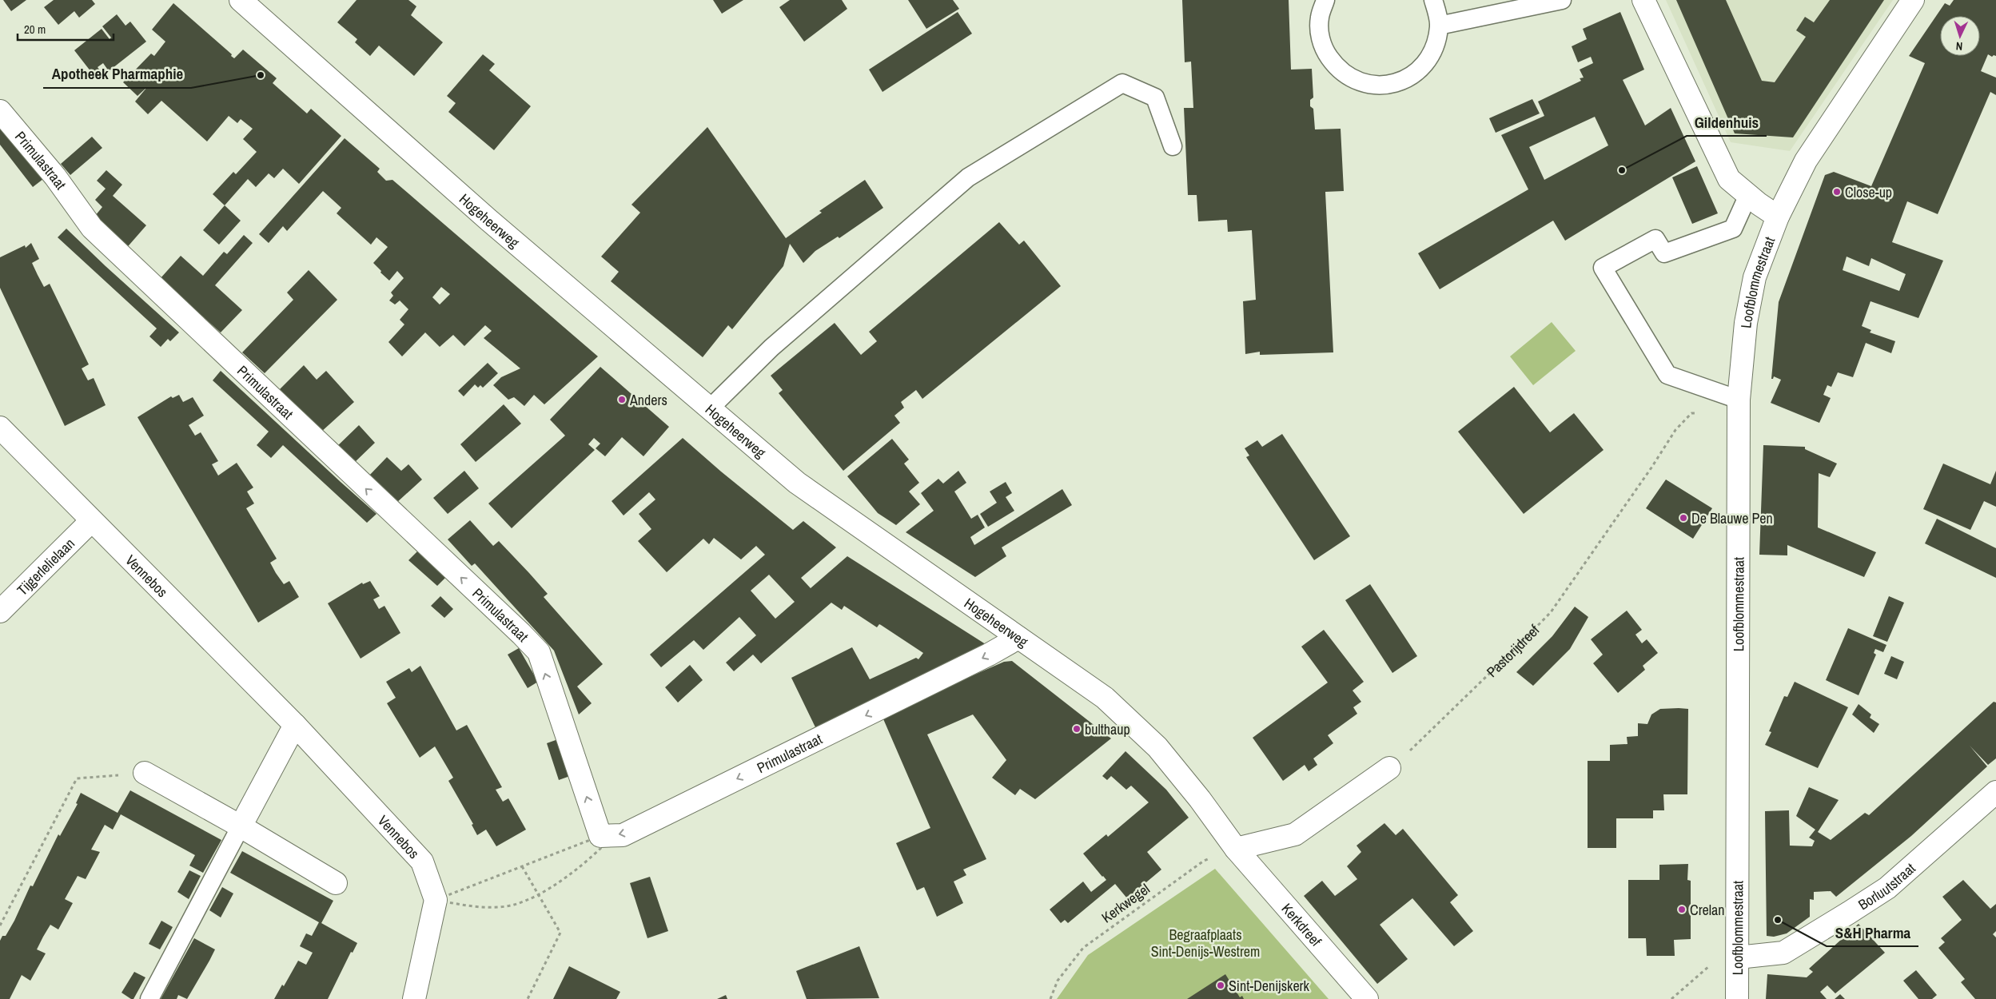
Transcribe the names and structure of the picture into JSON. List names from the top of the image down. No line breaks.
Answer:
{"streets":{"street":["Primulastraat","Hogeheerweg","Loofblommestraat","Tijgerlelielaan","Vennebos","Borluutstraat","Kerkdreef"],"path":["Pastorijdreef","Kerkwegel"]},"crossings":[["Primulastraat","Hogeheerweg"],["Hogeheerweg","Kerkwegel"],["Hogeheerweg","Kerkdreef"],["Loofblommestraat","Pastorijdreef"],["Loofblommestraat","Borluutstraat"],["Tijgerlelielaan","Vennebos"],["Kerkwegel","Kerkdreef"]],"one_way":["Primulastraat"],"parks":["Begraafplaats Sint-Denijs-Westrem"],"places":["Apotheek Pharmaphie","Gildenhuis","Close-up","Anders","De Blauwe Pen","bulthaup","Crelan","S&H Pharma","Sint-Denijskerk"],"scale_bar":"20 m","north":"bottom"}
